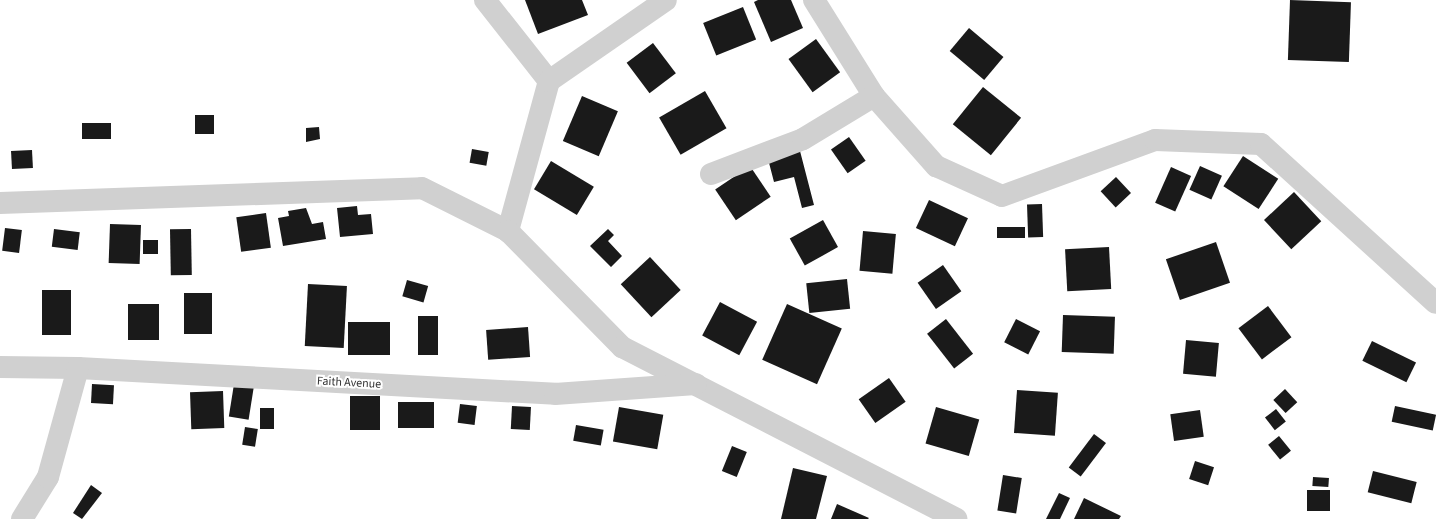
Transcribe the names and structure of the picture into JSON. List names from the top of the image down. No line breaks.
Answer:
{"streets":{"street":["Faith Avenue"]}}
